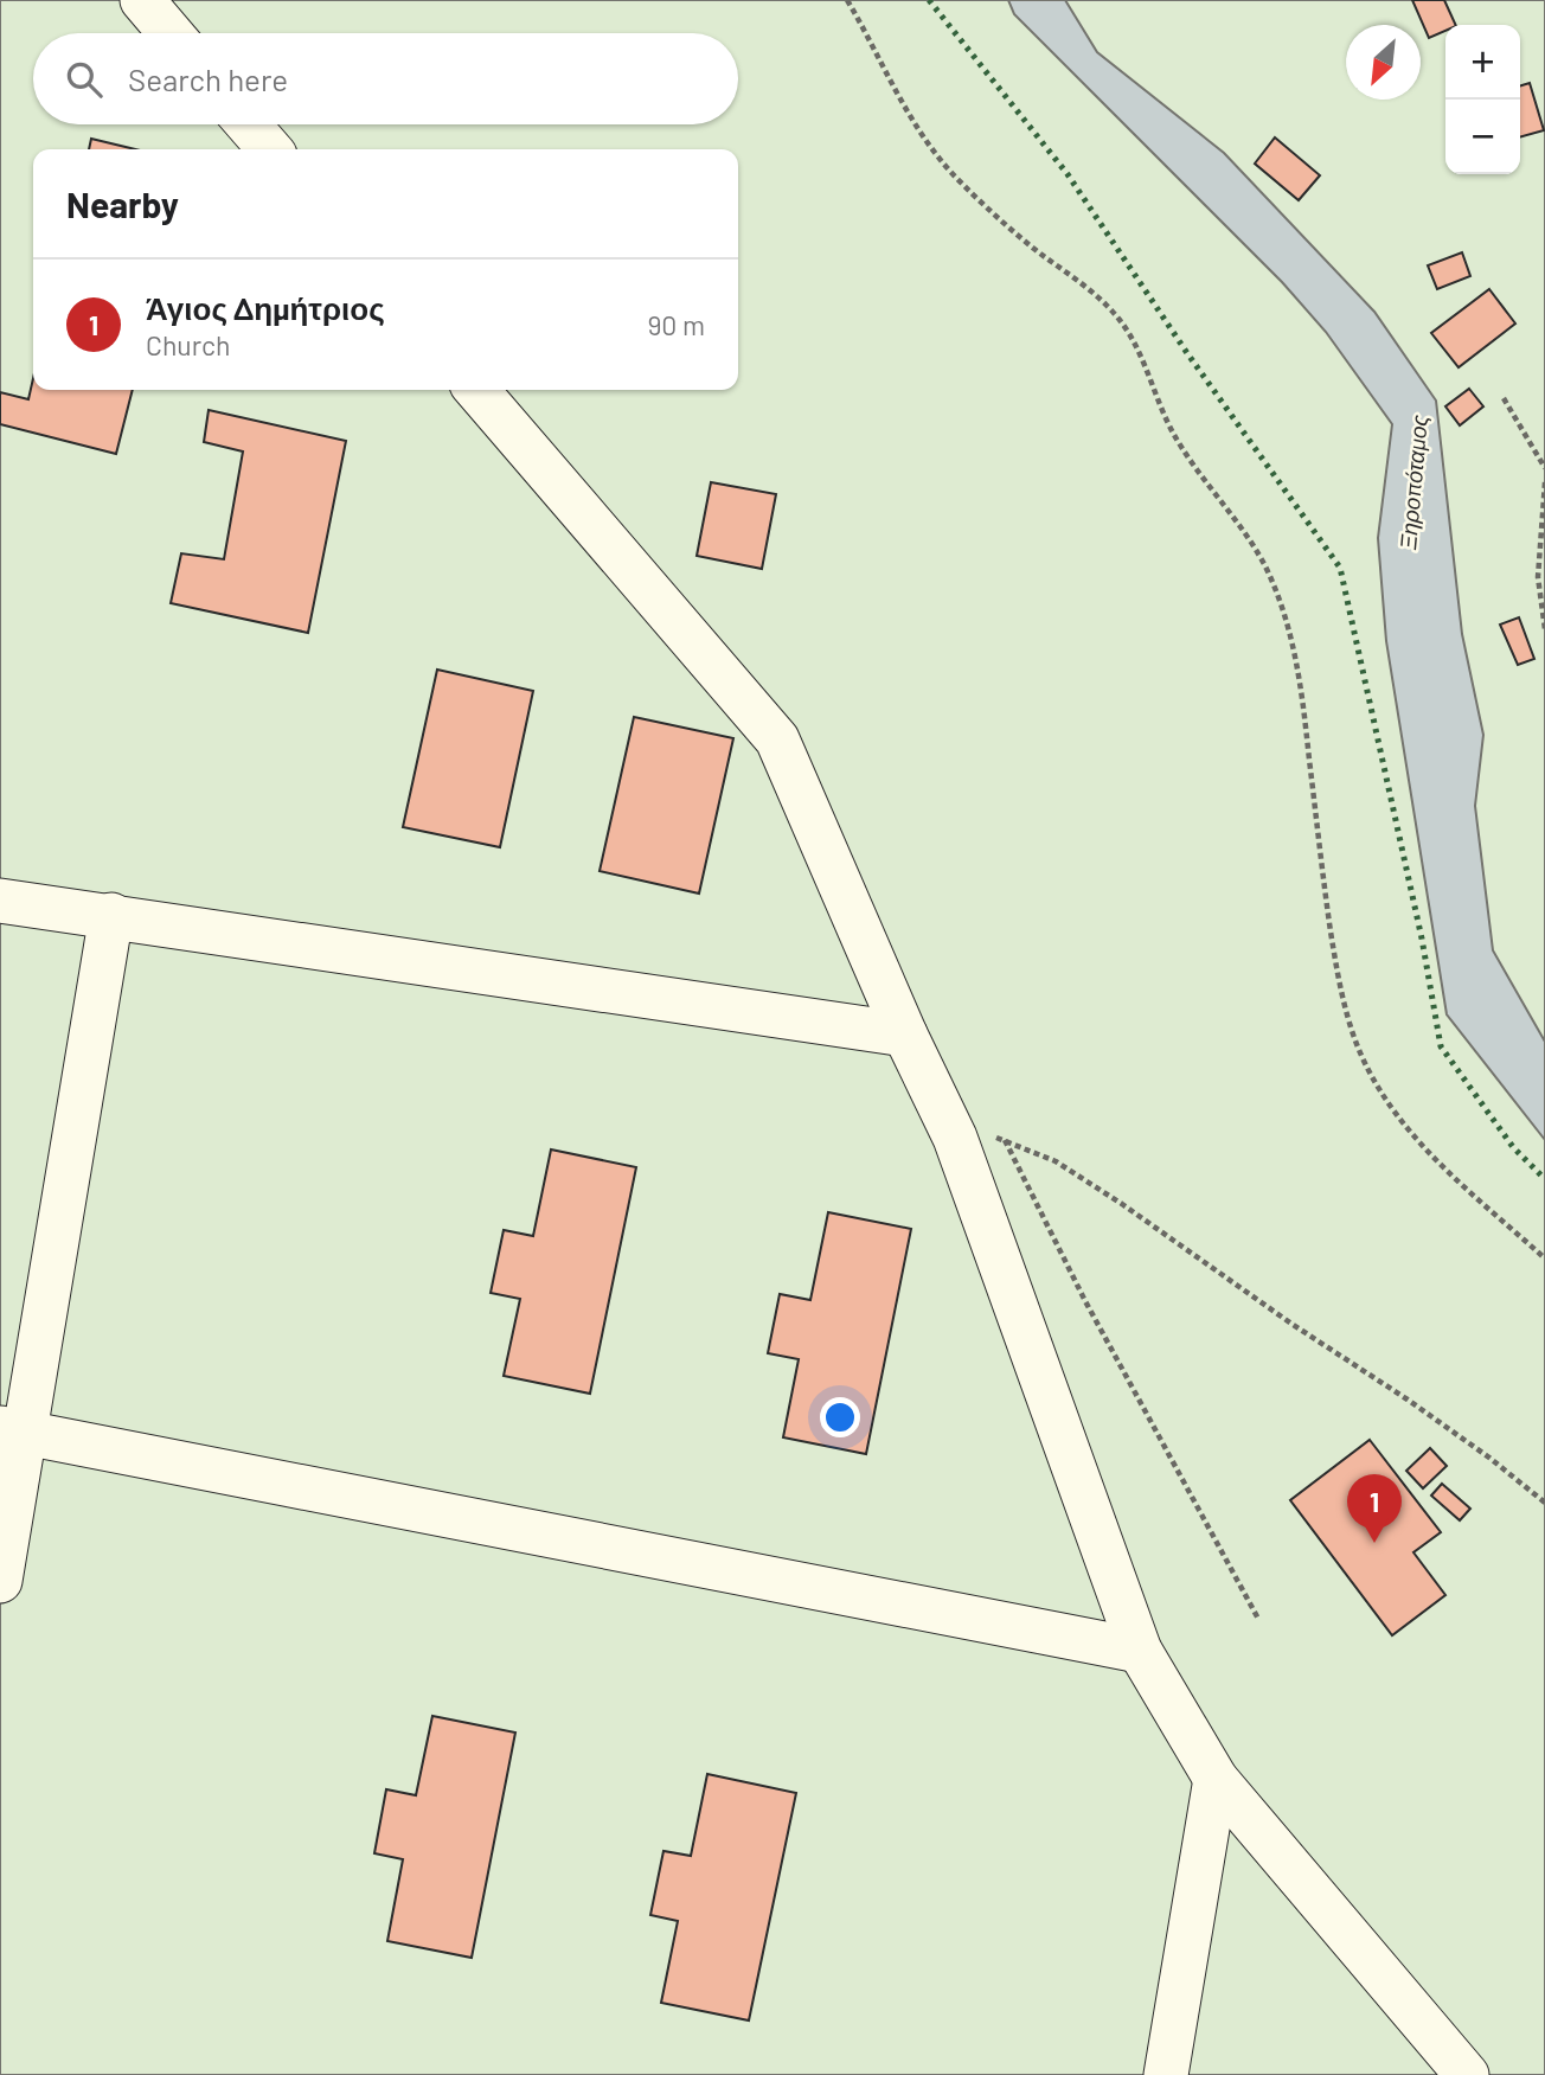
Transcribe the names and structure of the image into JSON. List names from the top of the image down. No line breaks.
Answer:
{"water":["Ξηροπόταμος"],"north":"bottom left","page":{"map_buttons":["+","−"],"search":"Search here","heading":"Nearby","list":[{"mark":"1","name":"Άγιος Δημήτριος","note":"Church","value":"90 m"}],"pins":"1"}}
